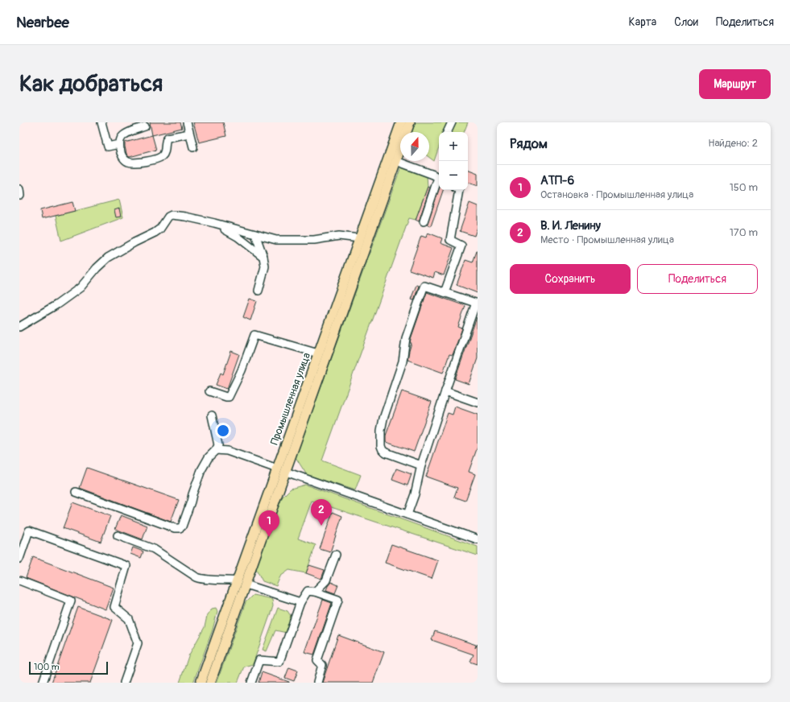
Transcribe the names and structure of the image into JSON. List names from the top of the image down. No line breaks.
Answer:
{"streets":{"main road":["Промышленная улица"]},"scale_bar":"100 m","north":"top","page":{"header":"Nearbee","nav":["Карта","Слои","Поделиться"],"buttons":["Маршрут",["Сохранить","Поделиться"]],"title":"Как добраться","heading":["Рядом","Найдено: 2"],"map_buttons":["+","−"],"list":[{"mark":"1","name":"АТП-6","note":"Остановка · Промышленная улица","value":"150 m"},{"mark":"2","name":"В. И. Ленину","note":"Место · Промышленная улица","value":"170 m"}],"pins":["2","1"],"scale":"100 m"}}
